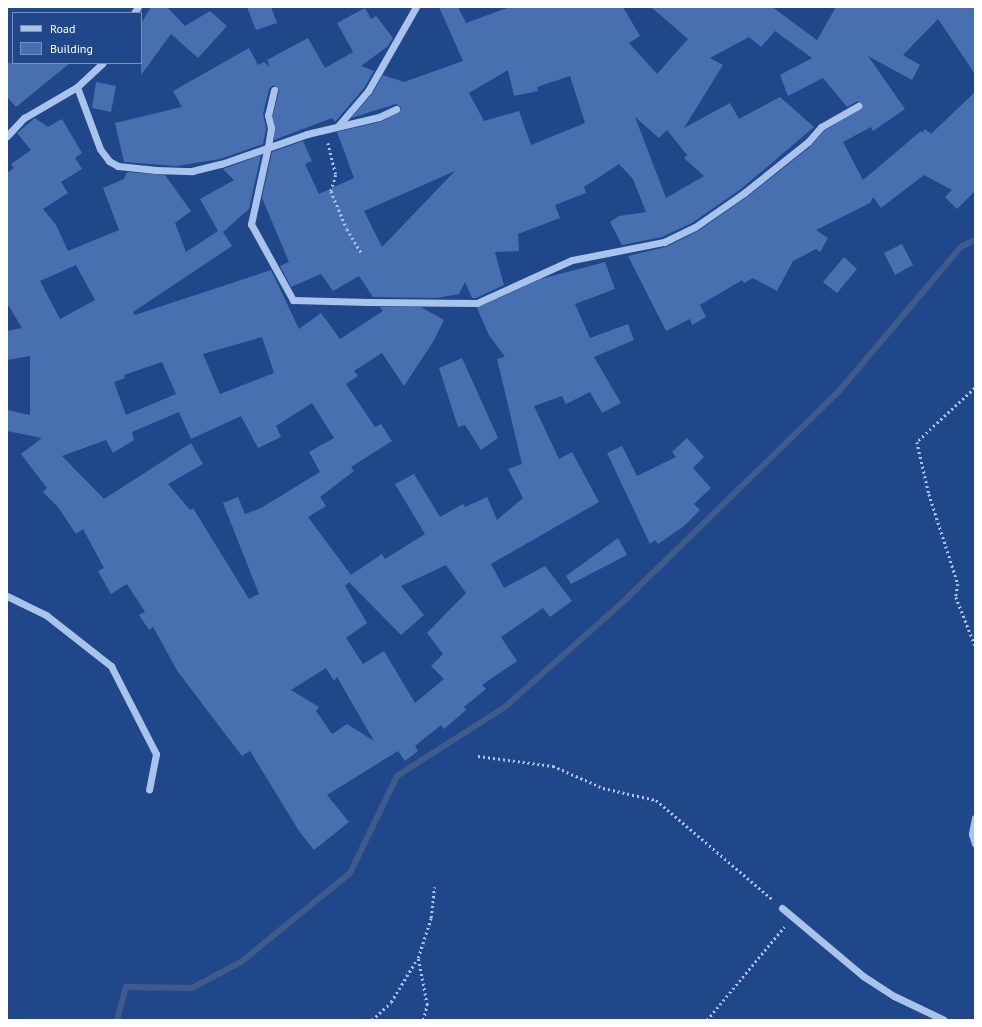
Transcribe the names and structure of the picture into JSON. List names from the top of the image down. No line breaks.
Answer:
{"legend":["Road","Building"]}
